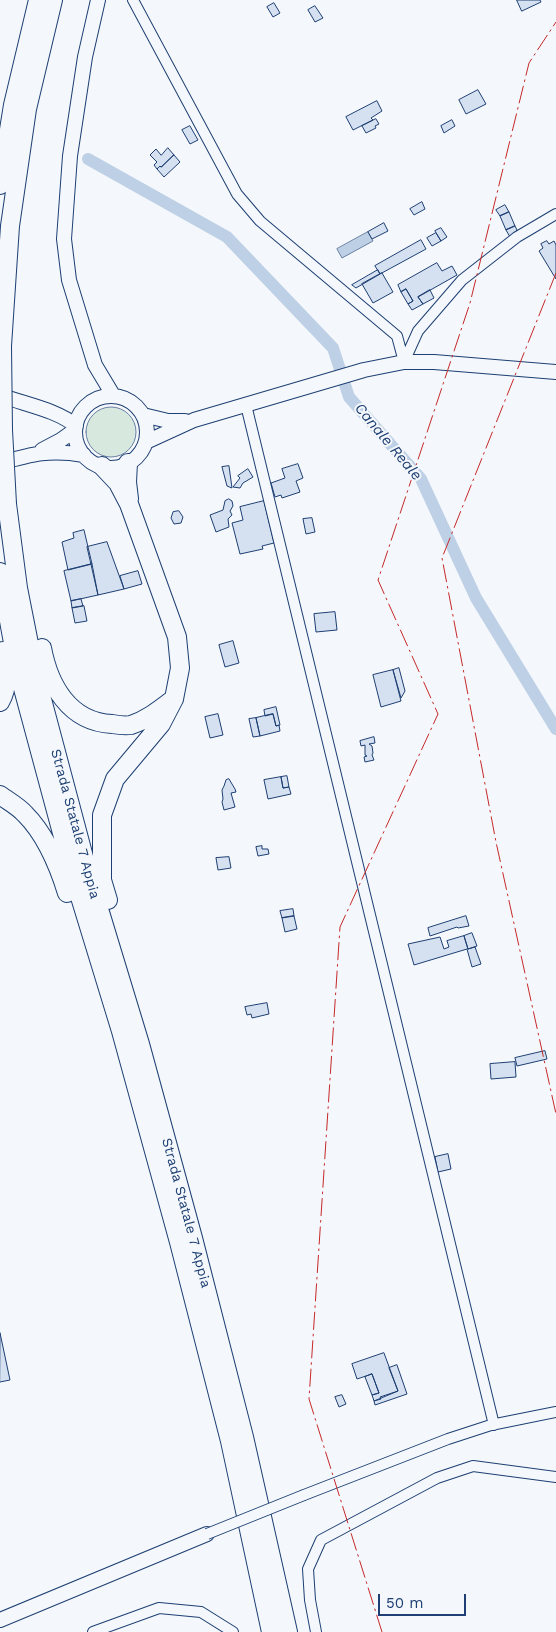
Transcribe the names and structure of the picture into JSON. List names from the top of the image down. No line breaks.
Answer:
{"streets":{"highway":["Strada Statale 7 Appia"]},"water":["Canale Reale"],"scale_bar":"50 m"}
